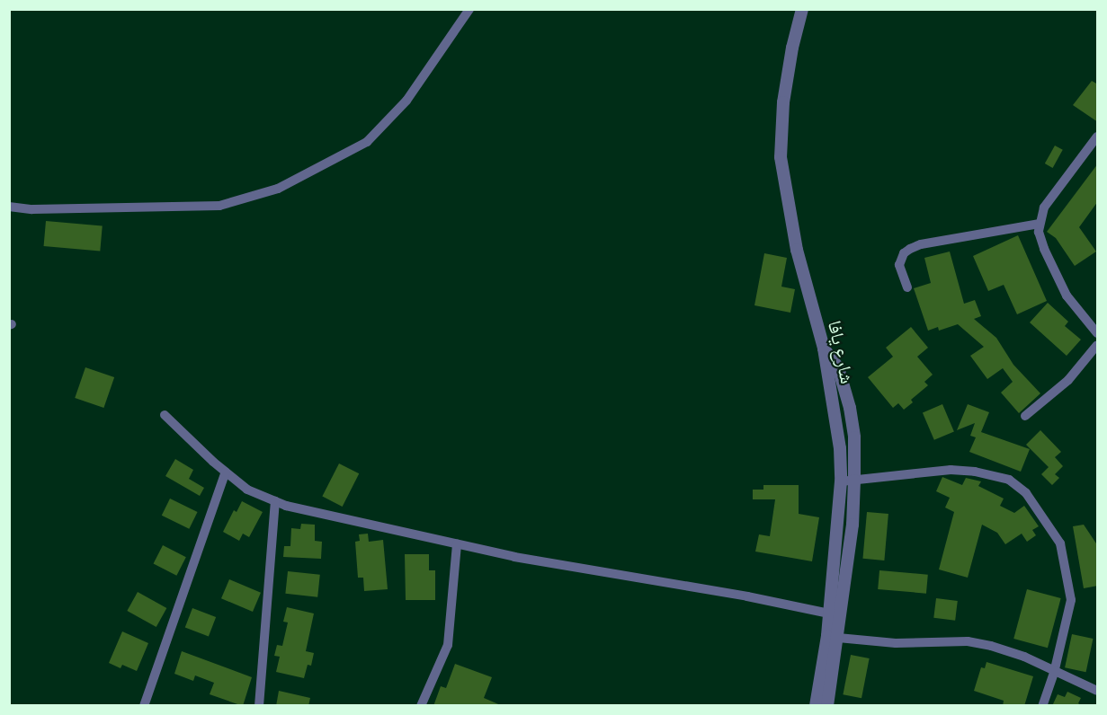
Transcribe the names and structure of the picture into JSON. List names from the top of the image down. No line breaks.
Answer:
{"streets":{"street":["شارع يافا"]}}
